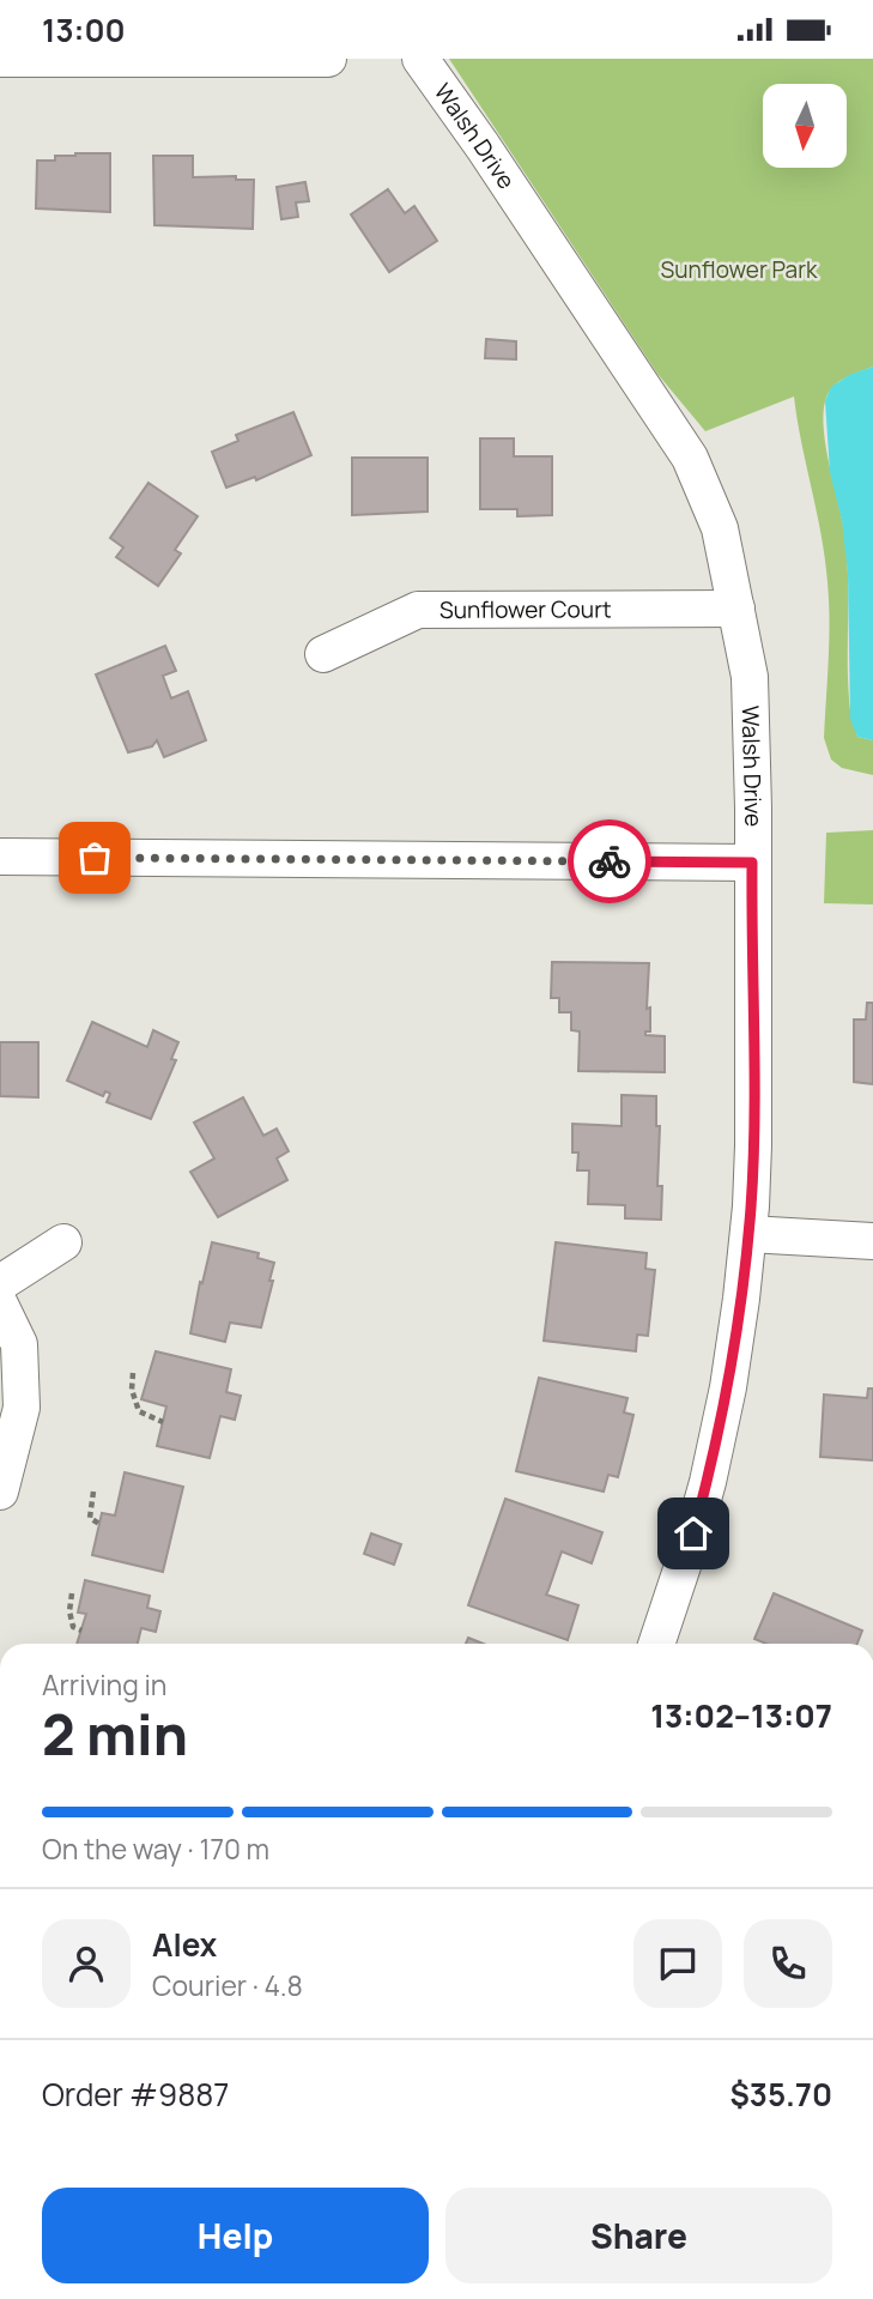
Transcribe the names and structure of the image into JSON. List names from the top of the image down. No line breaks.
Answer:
{"streets":{"street":["Walsh Drive","Sunflower Court"]},"crossings":[["Walsh Drive","Sunflower Court"]],"parks":["Sunflower Park"],"north":"bottom","page":{"status":"13:00","heading":["2 min","Arriving in","13:02–13:07"],"panel":["Alex","Courier · 4.8","Order #9887","$35.70"],"bar":"On the way · 170 m","buttons":["Help","Share"]}}
